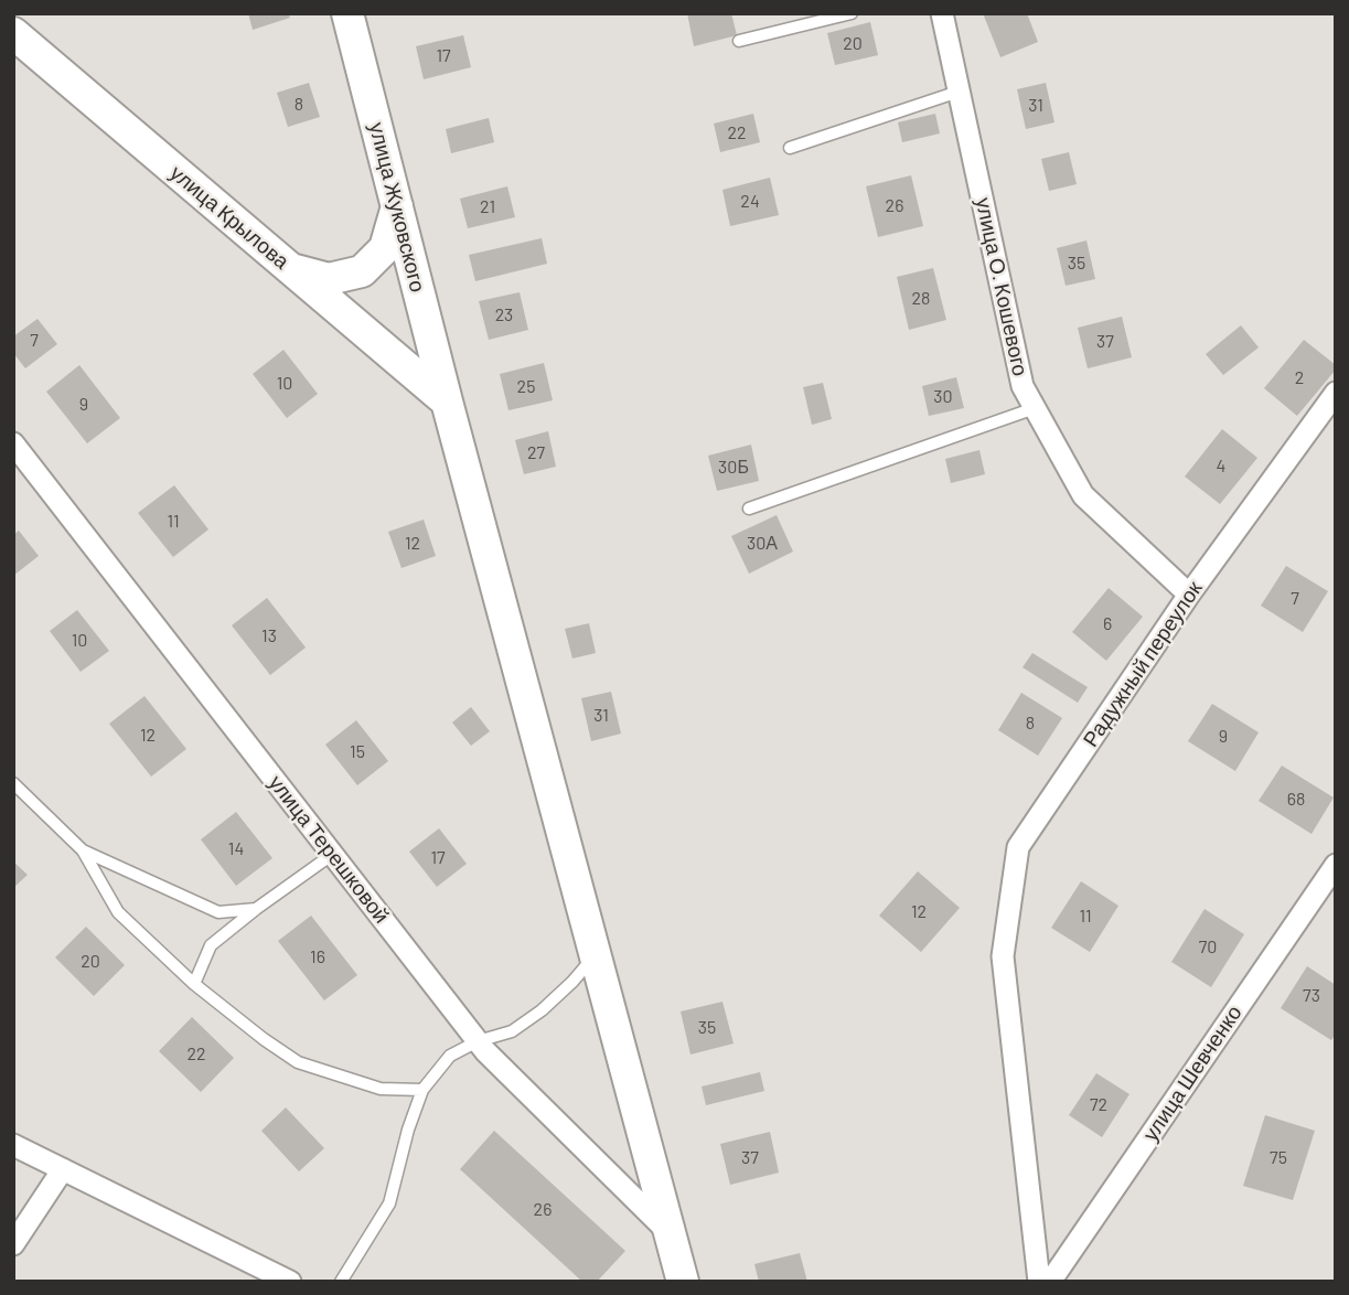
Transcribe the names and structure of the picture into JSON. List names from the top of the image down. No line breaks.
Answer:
{"streets":{"main road":["улица Жуковского","улица Крылова","улица Терешковой"],"street":["улица О. Кошевого","Радужный переулок","улица Шевченко"]},"crossings":[["улица Жуковского","улица Крылова"],["улица Жуковского","улица Терешковой"],["улица Крылова","улица Терешковой"],["улица О. Кошевого","Радужный переулок"]],"house_numbers":["20","17","8","31","22","24","26","21","35","28","23","7","37","2","10","25","30","9","27","4","30Б","11","12","30А","7","6","13","10","31","8","12","9","15","68","14","17","12","11","70","16","20","73","35","22","72","37","75","26"]}
